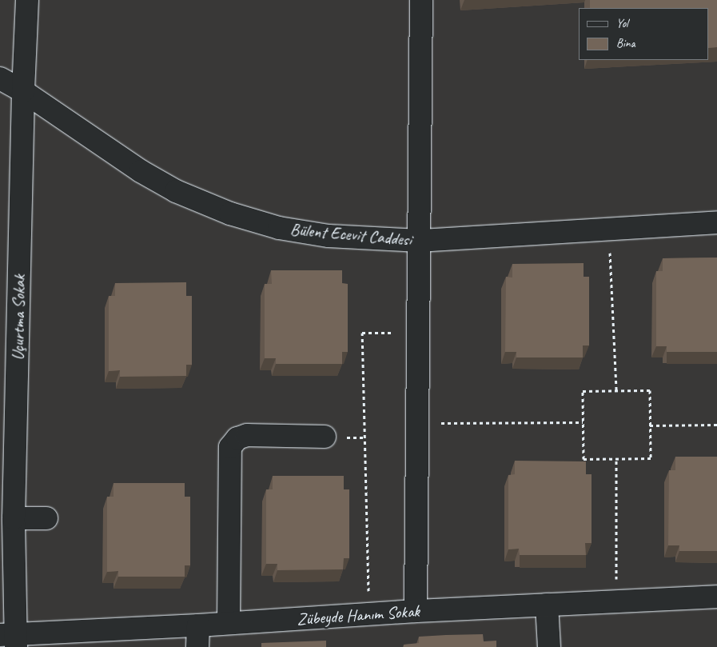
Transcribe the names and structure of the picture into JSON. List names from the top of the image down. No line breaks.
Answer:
{"streets":{"street":["Bülent Ecevit Caddesi","Uçurtma Sokak","Zübeyde Hanım Sokak"]},"crossings":[["Bülent Ecevit Caddesi","Uçurtma Sokak"],["Uçurtma Sokak","Zübeyde Hanım Sokak"]],"legend":["Yol","Bina"]}
